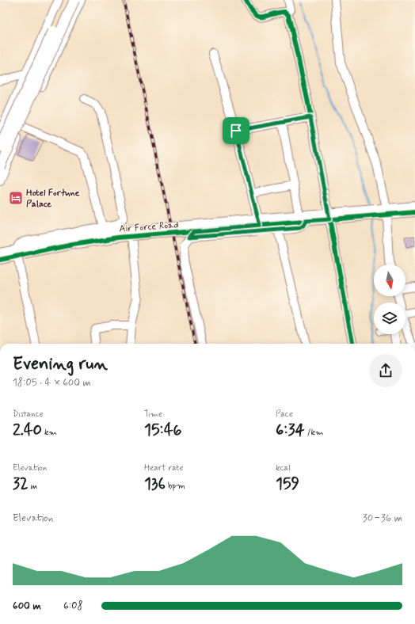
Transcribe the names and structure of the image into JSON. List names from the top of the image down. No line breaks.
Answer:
{"streets":{"street":["Air Force Road"]},"places":{"hotel":["Hotel Fortune Palace"]},"north":"bottom","page":{"heading":["Evening run","18:05 · 4 × 600 m"],"stats":[["Distance","2.40 km"],["Time","15:46"],["Pace","6:34 /km"],["Elevation","32 m"],["Heart rate","136 bpm"],["kcal","159"]],"chart":["Elevation","30–36 m"],"list":[{"name":"600 m","note":"6:08"}]}}
